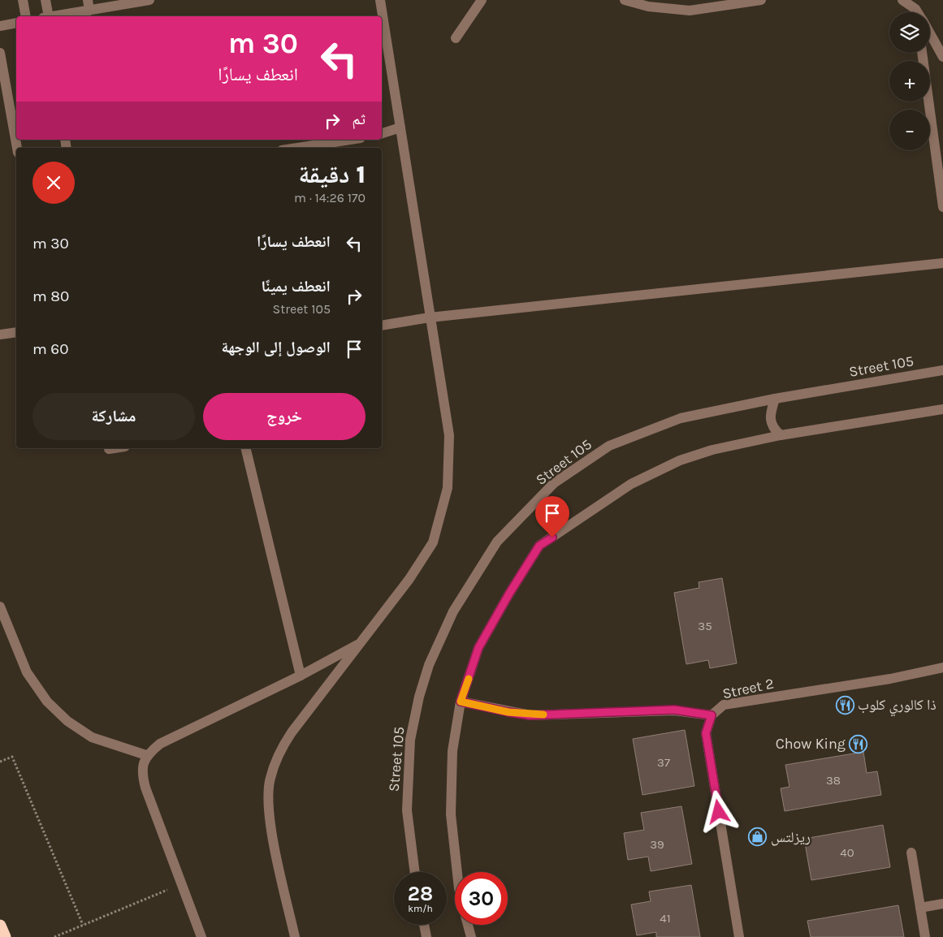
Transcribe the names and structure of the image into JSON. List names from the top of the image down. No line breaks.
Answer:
{"streets":{"street":["Street 105","Street 2"]},"places":{"restaurant":["ذا كالوري كلوب","Chow King"],"shop":["ريزلتس"]},"house_numbers":["35","37","38","39","40","41"],"page":{"map_buttons":["+","−"],"turn":["30 m","انعطف يسارًا"],"then":"ثم","heading":["1 دقيقة","170 m · 14:26"],"list":[{"name":"انعطف يسارًا","value":"30 m"},{"name":"انعطف يمينًا","note":"Street 105","value":"80 m"},{"name":"الوصول إلى الوجهة","value":"60 m"}],"buttons":["خروج","مشاركة"],"speed":"28 km/h","limit":"30"}}
